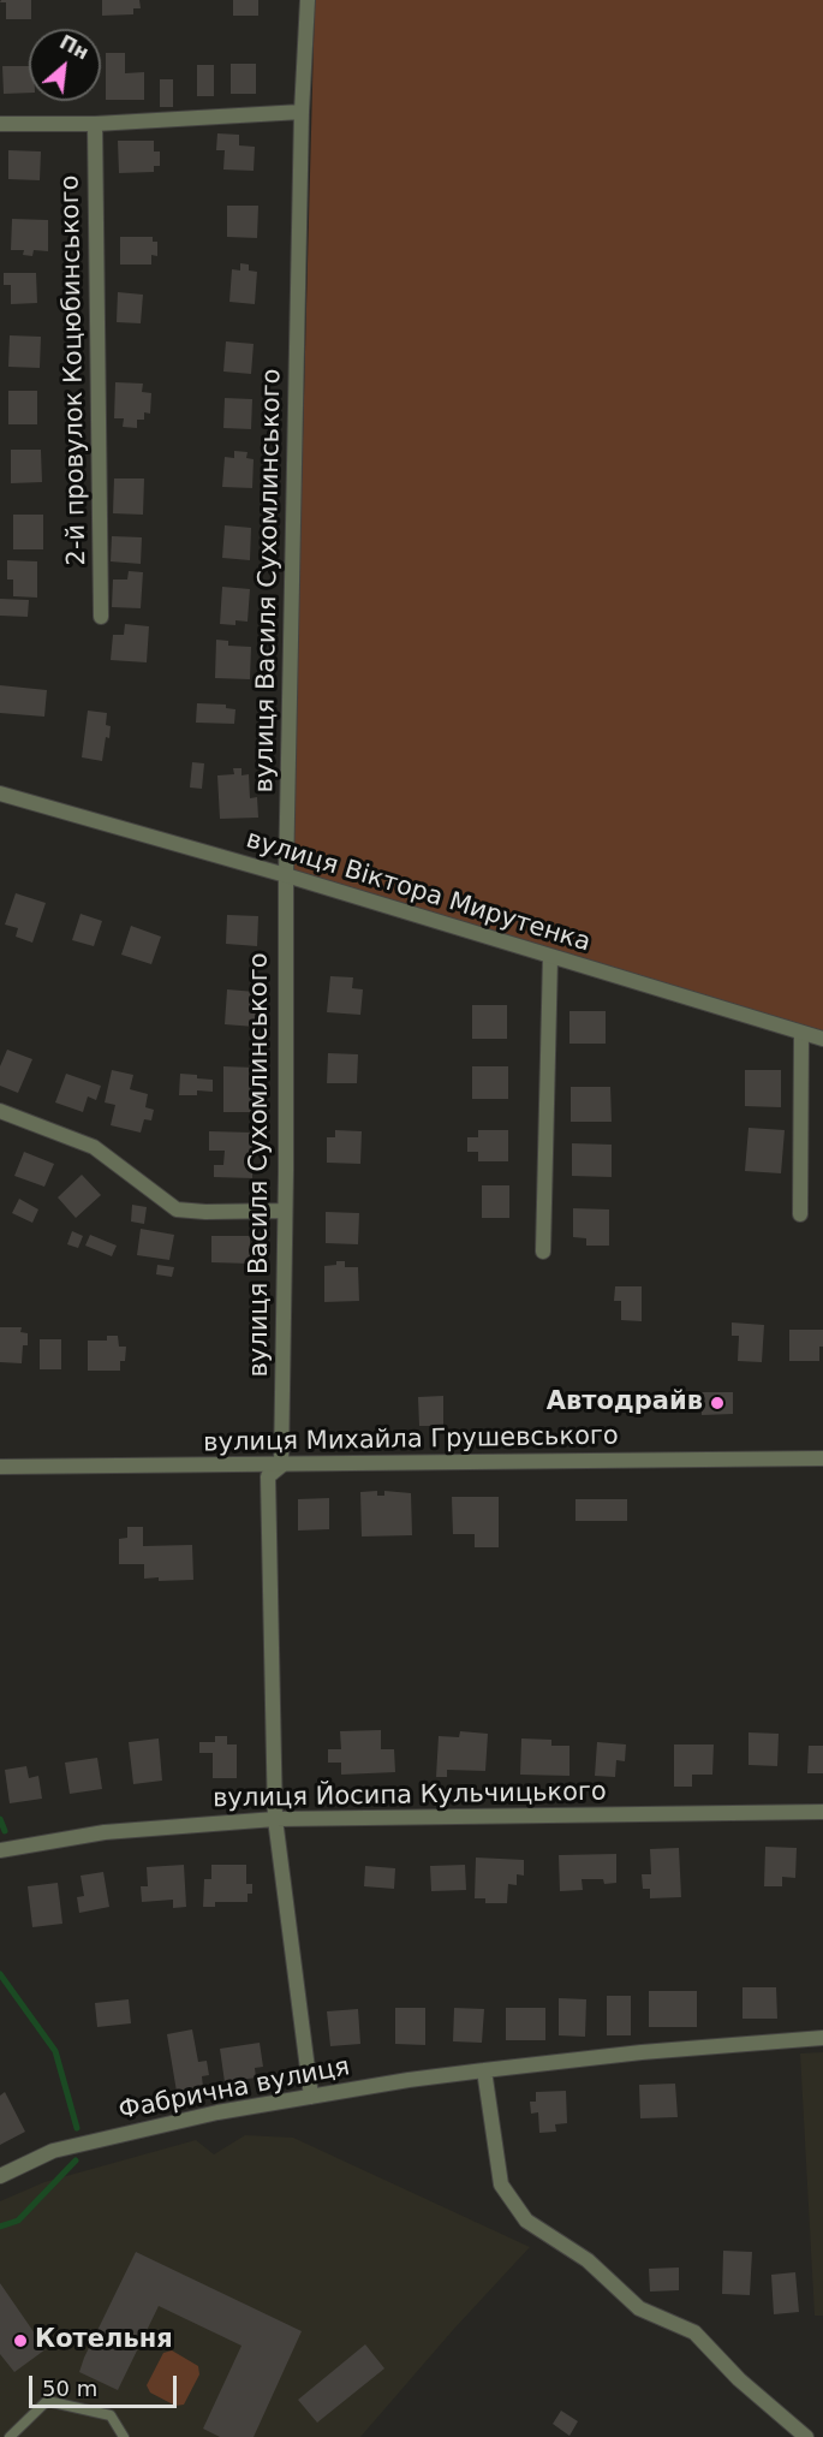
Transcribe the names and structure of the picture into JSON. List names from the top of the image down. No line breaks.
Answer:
{"streets":{"street":["2-й провулок Коцюбинського","вулиця Василя Сухомлинського","вулиця Віктора Мирутенка","вулиця Михайла Грушевського","вулиця Йосипа Кульчицького","Фабрична вулиця"]},"crossings":[["вулиця Василя Сухомлинського","вулиця Віктора Мирутенка"],["вулиця Василя Сухомлинського","вулиця Михайла Грушевського"]],"places":["Автодрайв","Котельня"],"scale_bar":"50 m","north":"top right"}
